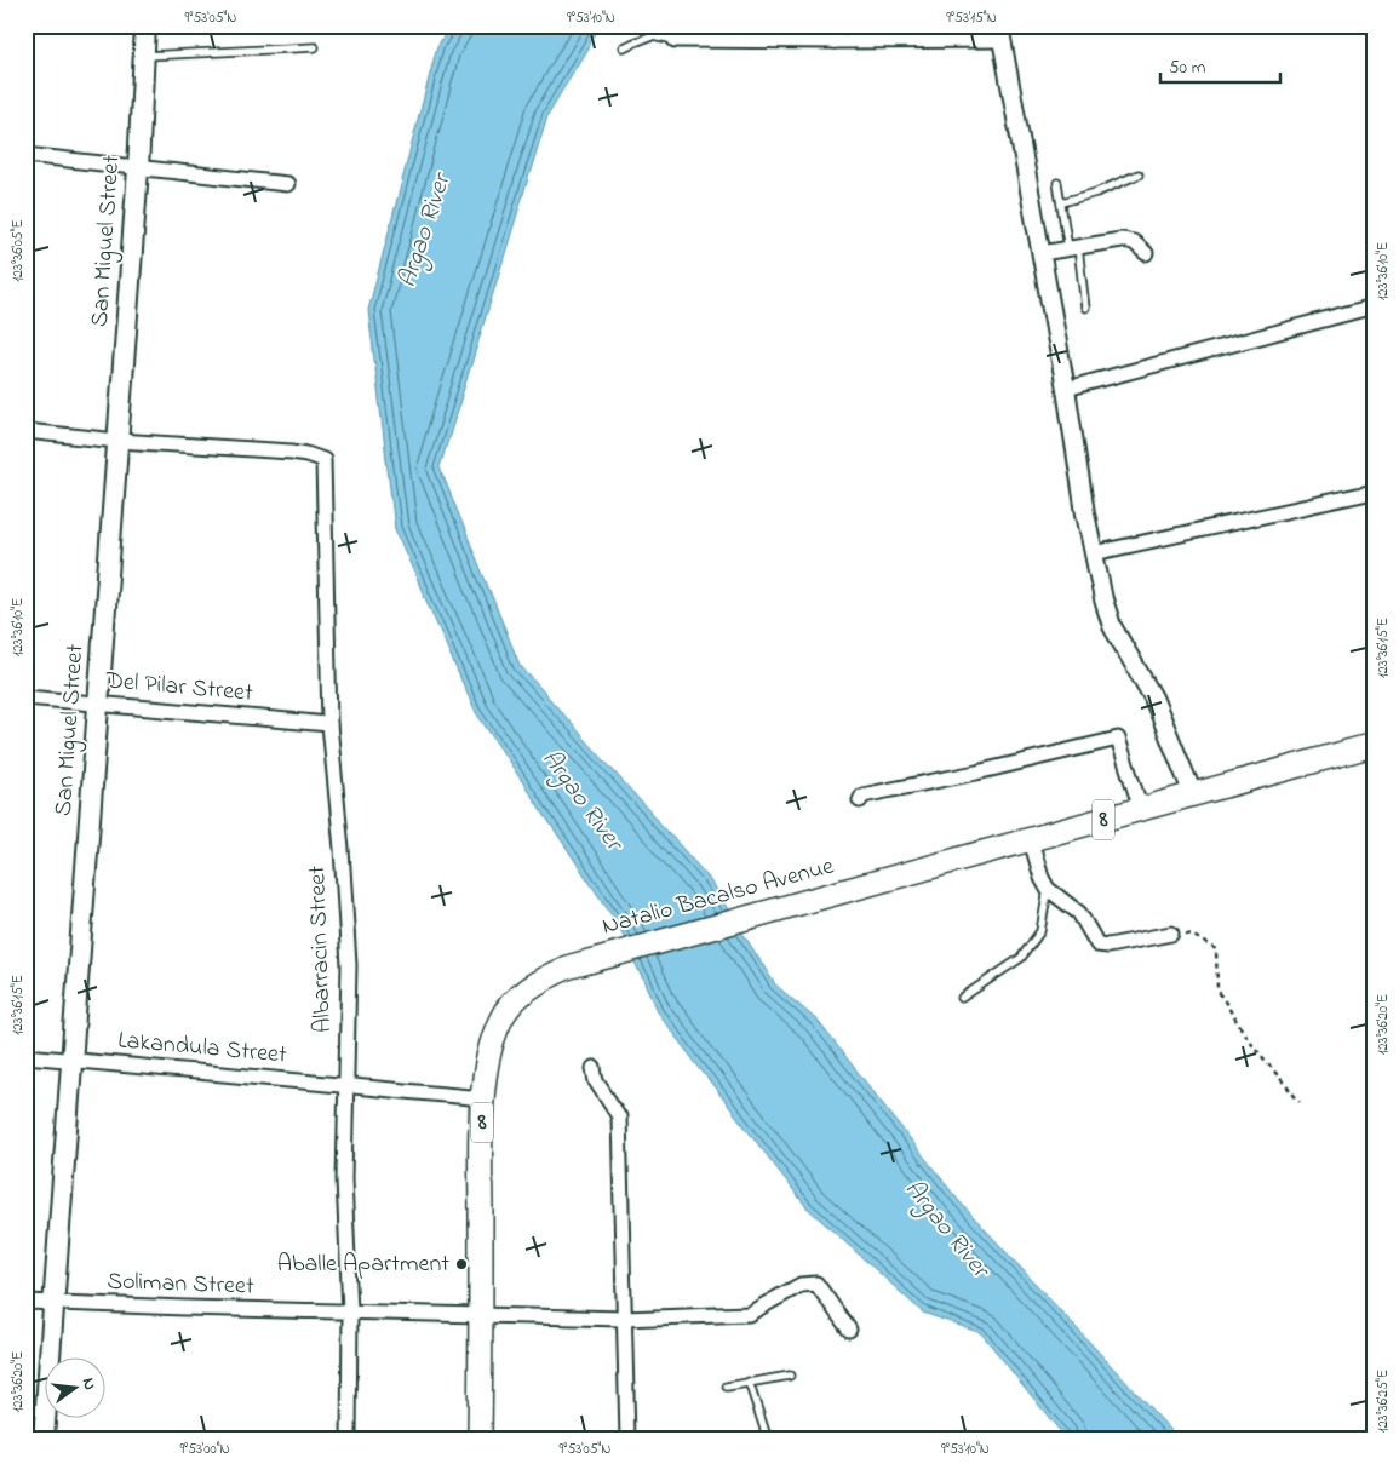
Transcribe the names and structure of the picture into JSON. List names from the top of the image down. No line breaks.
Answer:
{"streets":{"highway":["8","Natalio Bacalso Avenue"],"main road":["San Miguel Street"],"street":["Del Pilar Street","Albarracin Street","Lakandula Street","Soliman Street"]},"crossings":[["San Miguel Street","Del Pilar Street"],["San Miguel Street","Albarracin Street"],["San Miguel Street","Lakandula Street"],["San Miguel Street","Soliman Street"],["Del Pilar Street","Albarracin Street"],["Natalio Bacalso Avenue","Lakandula Street"],["Natalio Bacalso Avenue","Soliman Street"],["Albarracin Street","Lakandula Street"],["Albarracin Street","Soliman Street"]],"water":["Argao River"],"places":["Aballe Apartment"],"scale_bar":"50 m","north":"right","coordinates":["9°53'05\"N","9°53'10\"N","9°53'15\"N","123°36'05\"E","123°36'10\"E","123°36'15\"E","123°36'20\"E","123°36'25\"E","9°53'00\"N"]}
